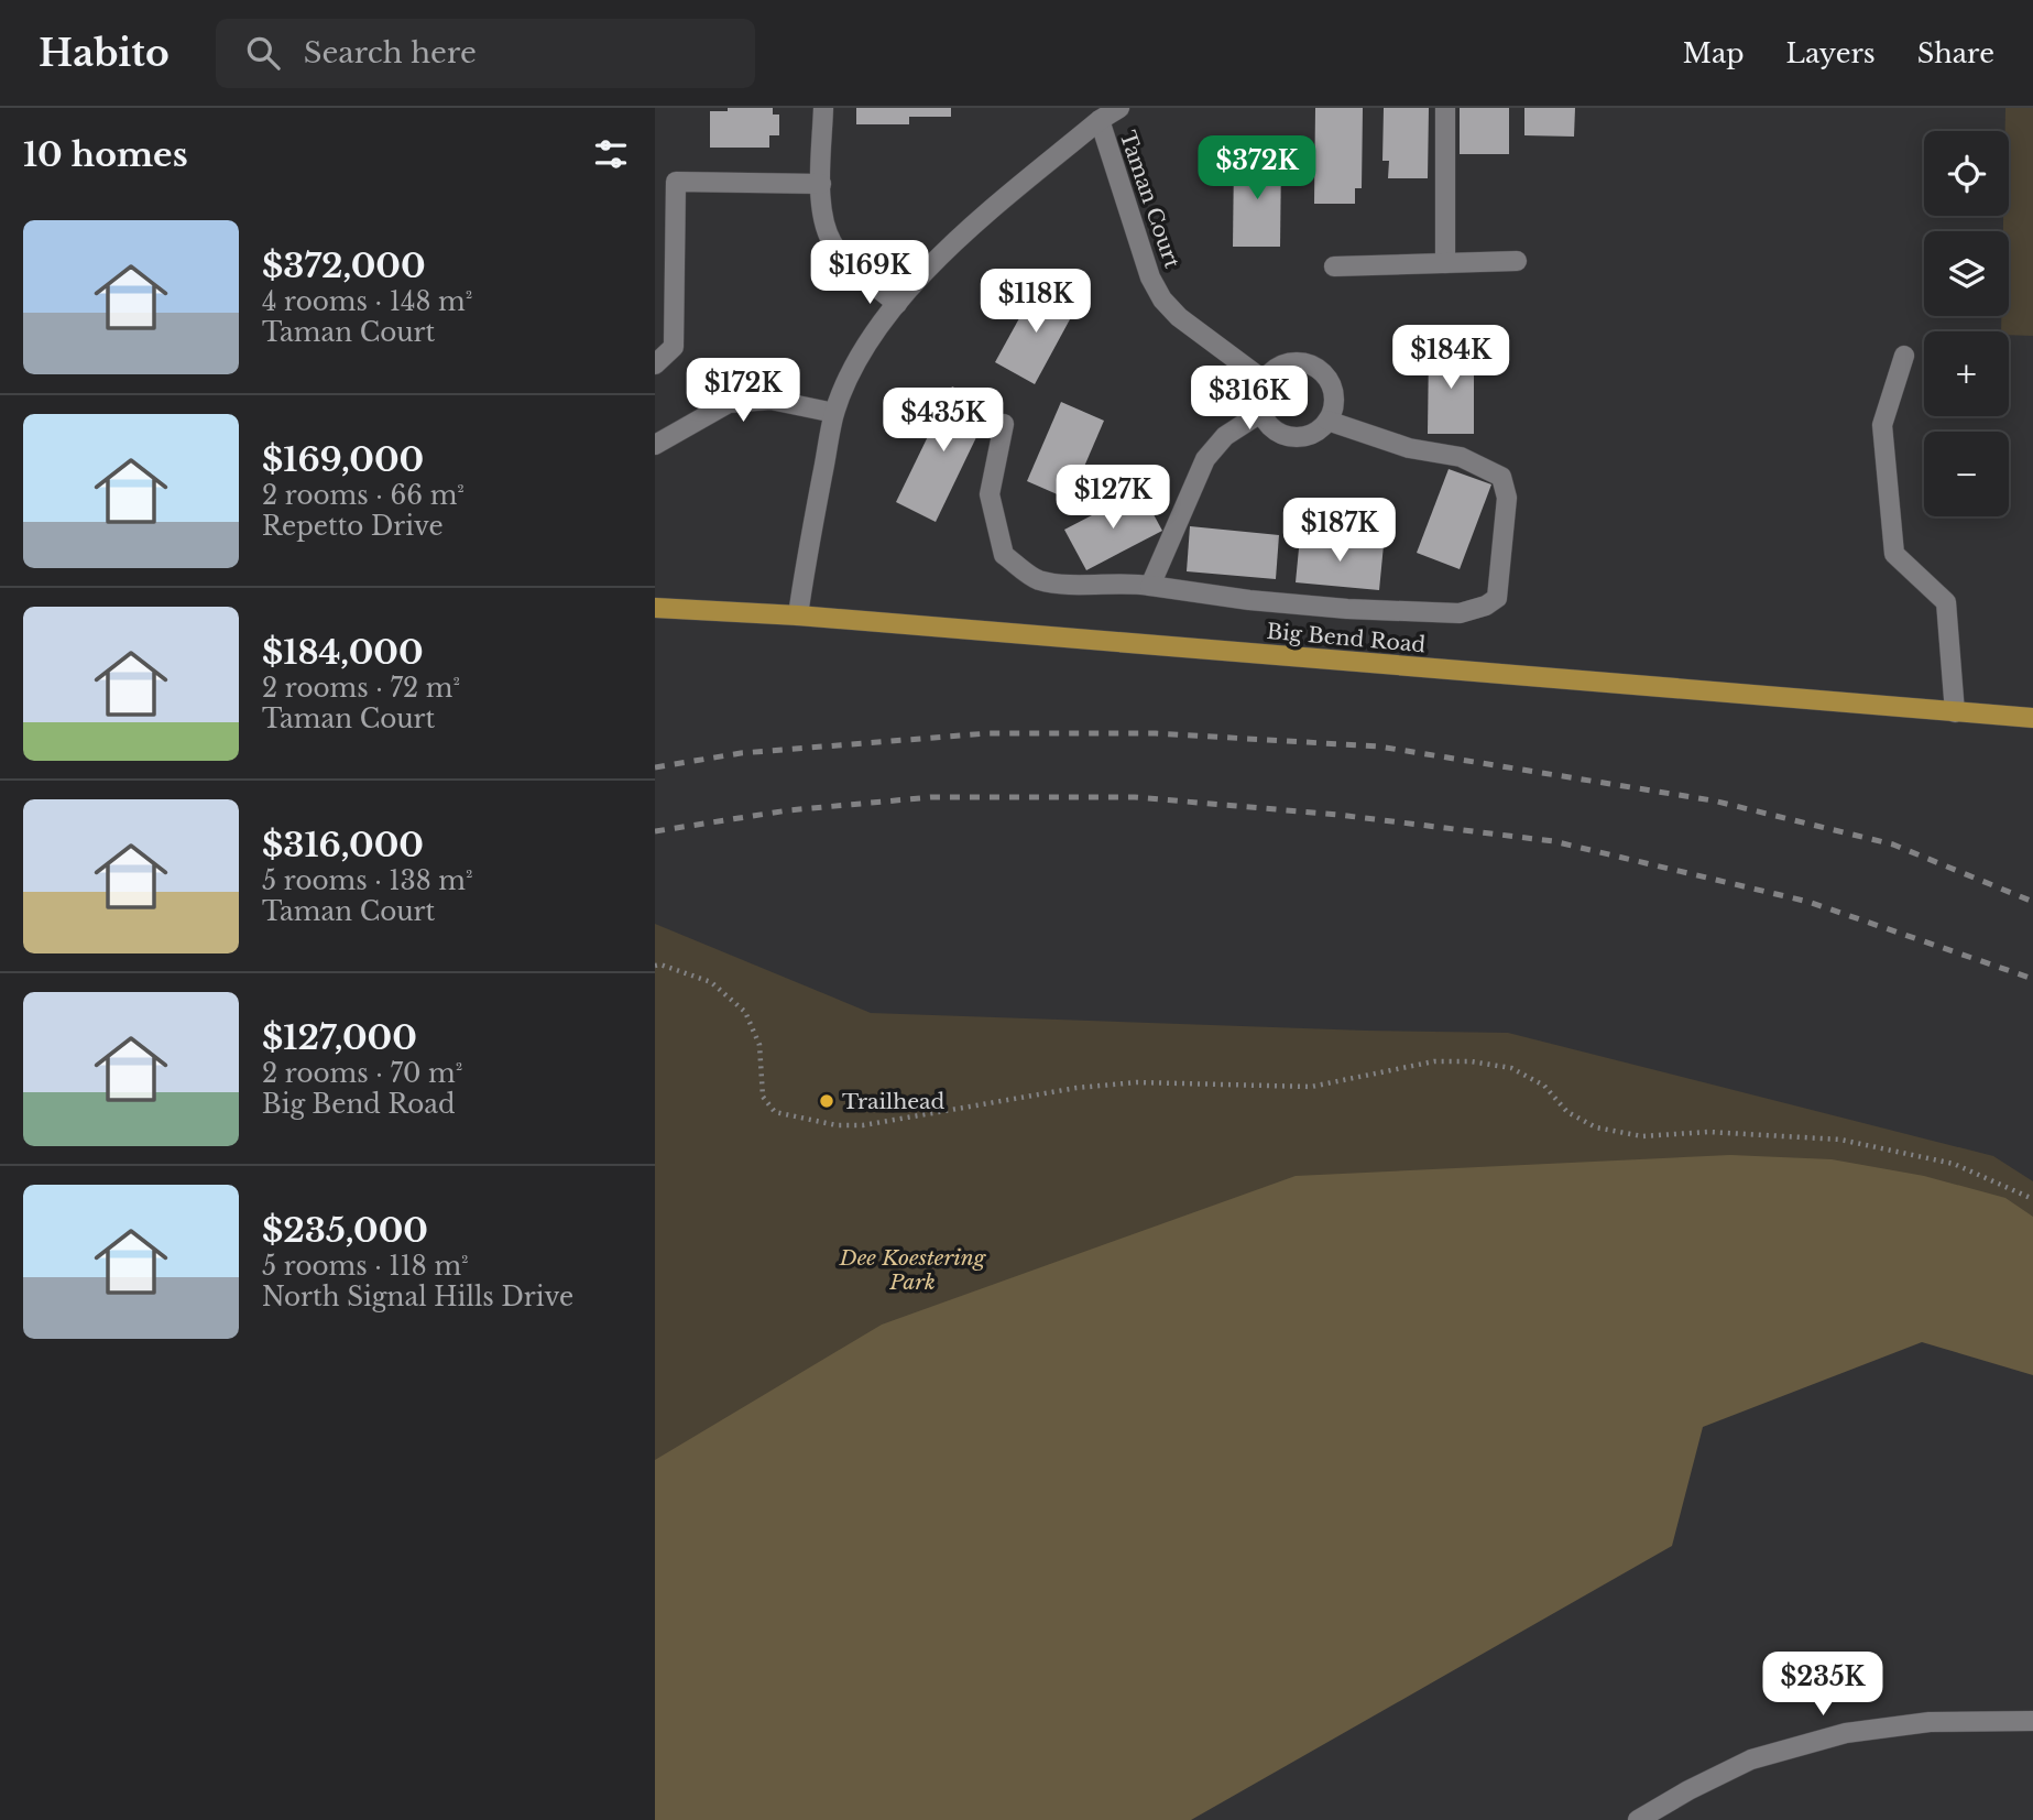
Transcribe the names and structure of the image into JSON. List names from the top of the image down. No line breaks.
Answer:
{"streets":{"main road":["Big Bend Road"],"street":["Taman Court"]},"parks":["Dee Koestering Park"],"places":["Trailhead"],"page":{"header":"Habito","search":"Search here","nav":["Map","Layers","Share"],"heading":"10 homes","map_buttons":["+","−"],"price":["$372K","$169K","$118K","$184K","$172K","$316K","$435K","$127K","$187K","$235K"],"list":[{"name":"$372,000","note":"4 rooms · 148 m² · Taman Court"},{"name":"$169,000","note":"2 rooms · 66 m² · Repetto Drive"},{"name":"$184,000","note":"2 rooms · 72 m² · Taman Court"},{"name":"$316,000","note":"5 rooms · 138 m² · Taman Court"},{"name":"$127,000","note":"2 rooms · 70 m² · Big Bend Road"},{"name":"$235,000","note":"5 rooms · 118 m² · North Signal Hills Drive"}]}}
